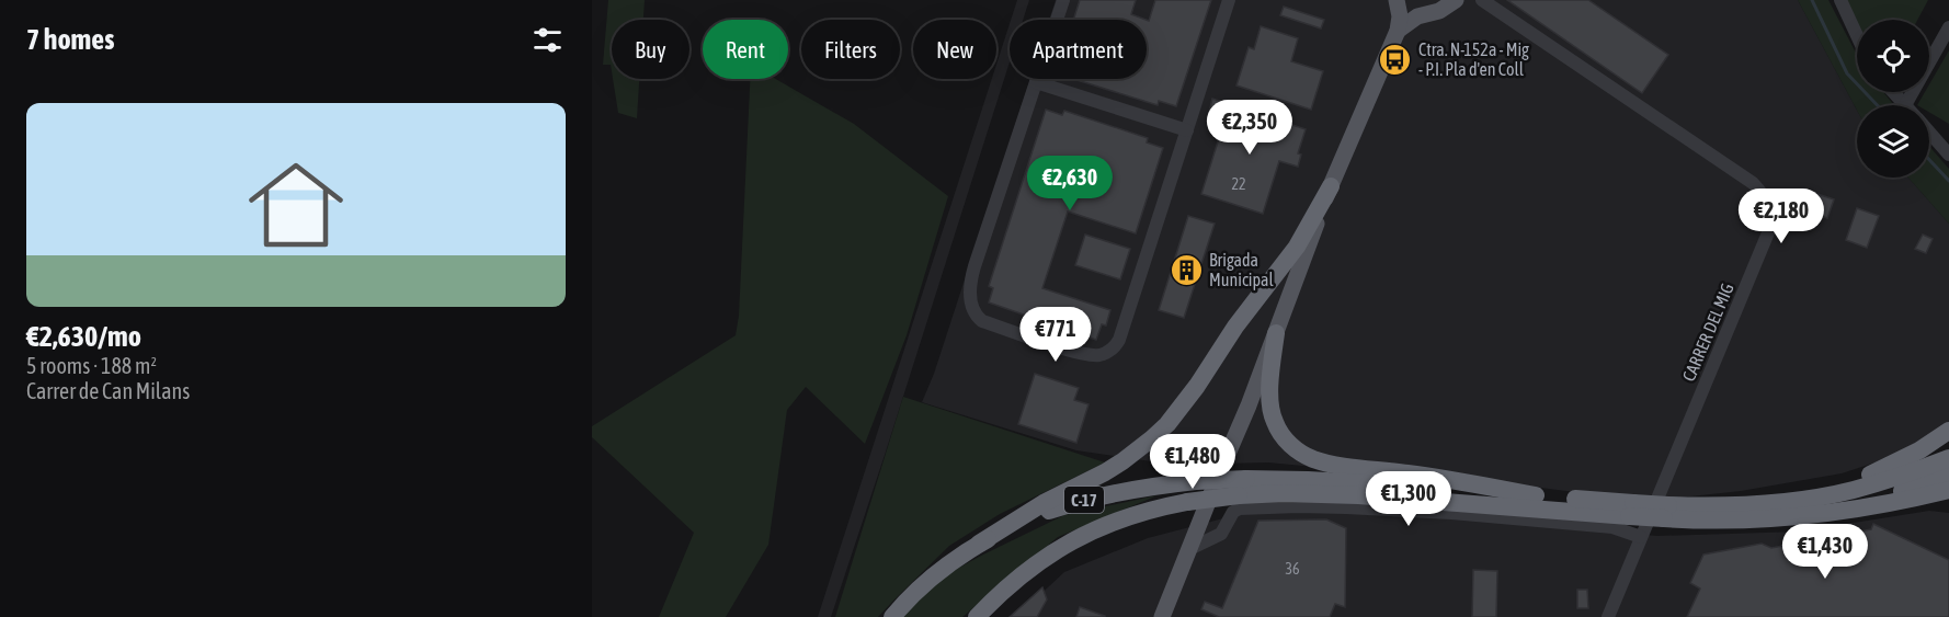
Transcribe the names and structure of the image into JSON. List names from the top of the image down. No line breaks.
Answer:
{"streets":{"highway":["C-17"],"street":["CARRER DEL MIG"]},"places":{"bus stop":["Ctra. N-152a - Mig - P.I. Pla d'en Coll"],"building":["Brigada Municipal"]},"house_numbers":["22","36"],"page":{"heading":"7 homes","chip":["Buy","Rent","Filters","New","Apartment"],"list":[{"name":"€2,630/mo","note":"5 rooms · 188 m² · Carrer de Can Milans"}],"price":["€2,350","€2,630","€2,180","€771","€1,480","€1,300","€1,430"]}}
